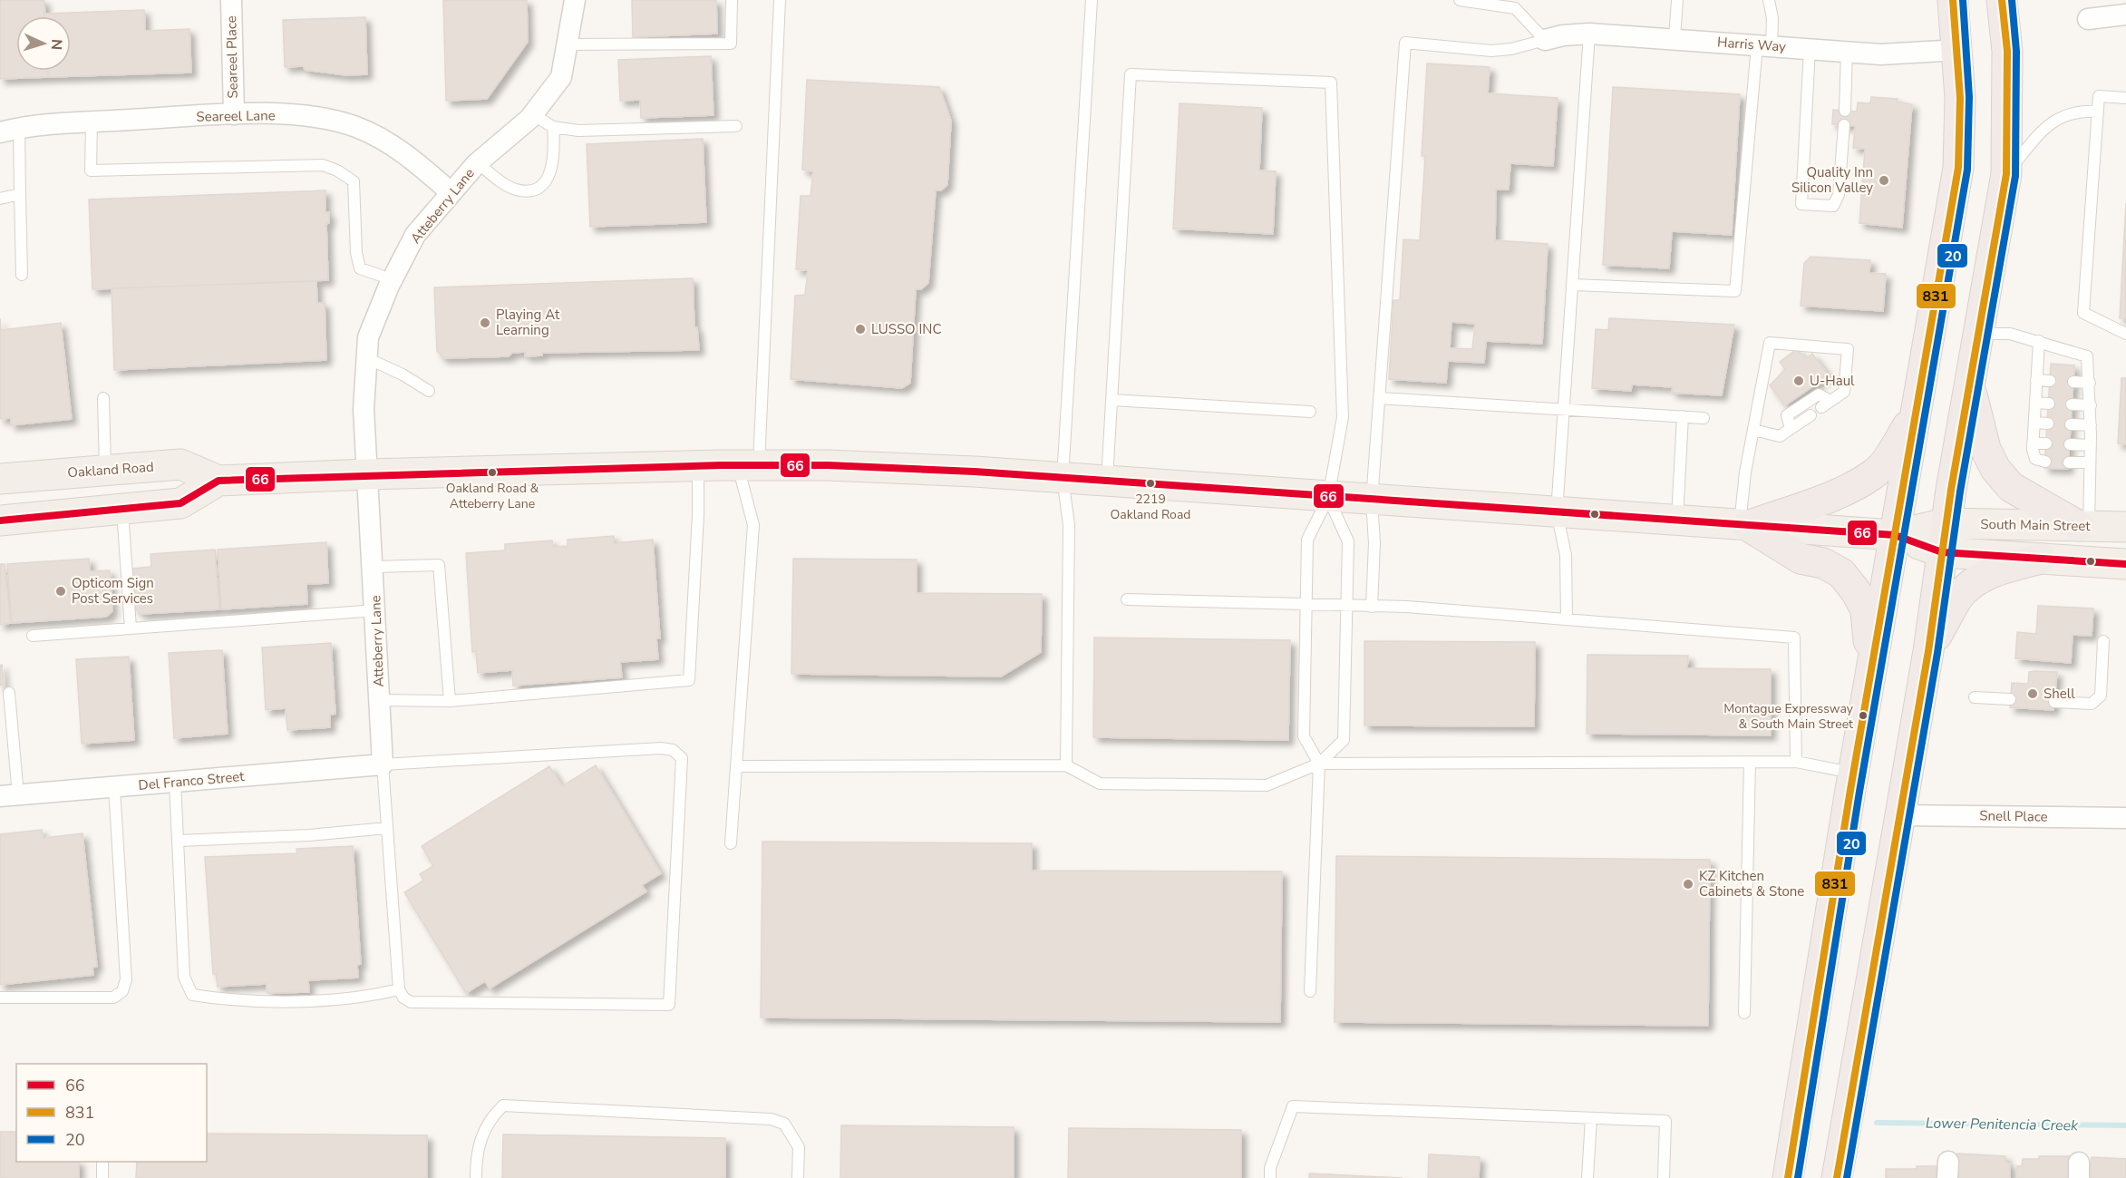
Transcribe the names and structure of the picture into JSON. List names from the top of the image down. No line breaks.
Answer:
{"streets":{"main road":["Oakland Road","South Main Street"],"street":["Harris Way","Seareel Place","Seareel Lane","Atteberry Lane","Del Franco Street","Snell Place"]},"crossings":[["Seareel Place","Seareel Lane"],["Seareel Lane","Atteberry Lane"],["Atteberry Lane","Oakland Road"],["Atteberry Lane","Del Franco Street"],["Oakland Road","South Main Street"]],"water":["Lower Penitencia Creek"],"places":["Quality Inn Silicon Valley","Playing At Learning","LUSSO INC","U-Haul","Oakland Road & Atteberry Lane","2219 Oakland Road","Opticom Sign Post Services","Shell","Montague Expressway & South Main Street","KZ Kitchen Cabinets & Stone"],"lines":["transit line 831","transit line 20","transit line 66"],"legend":["66","831","20"],"north":"right"}
